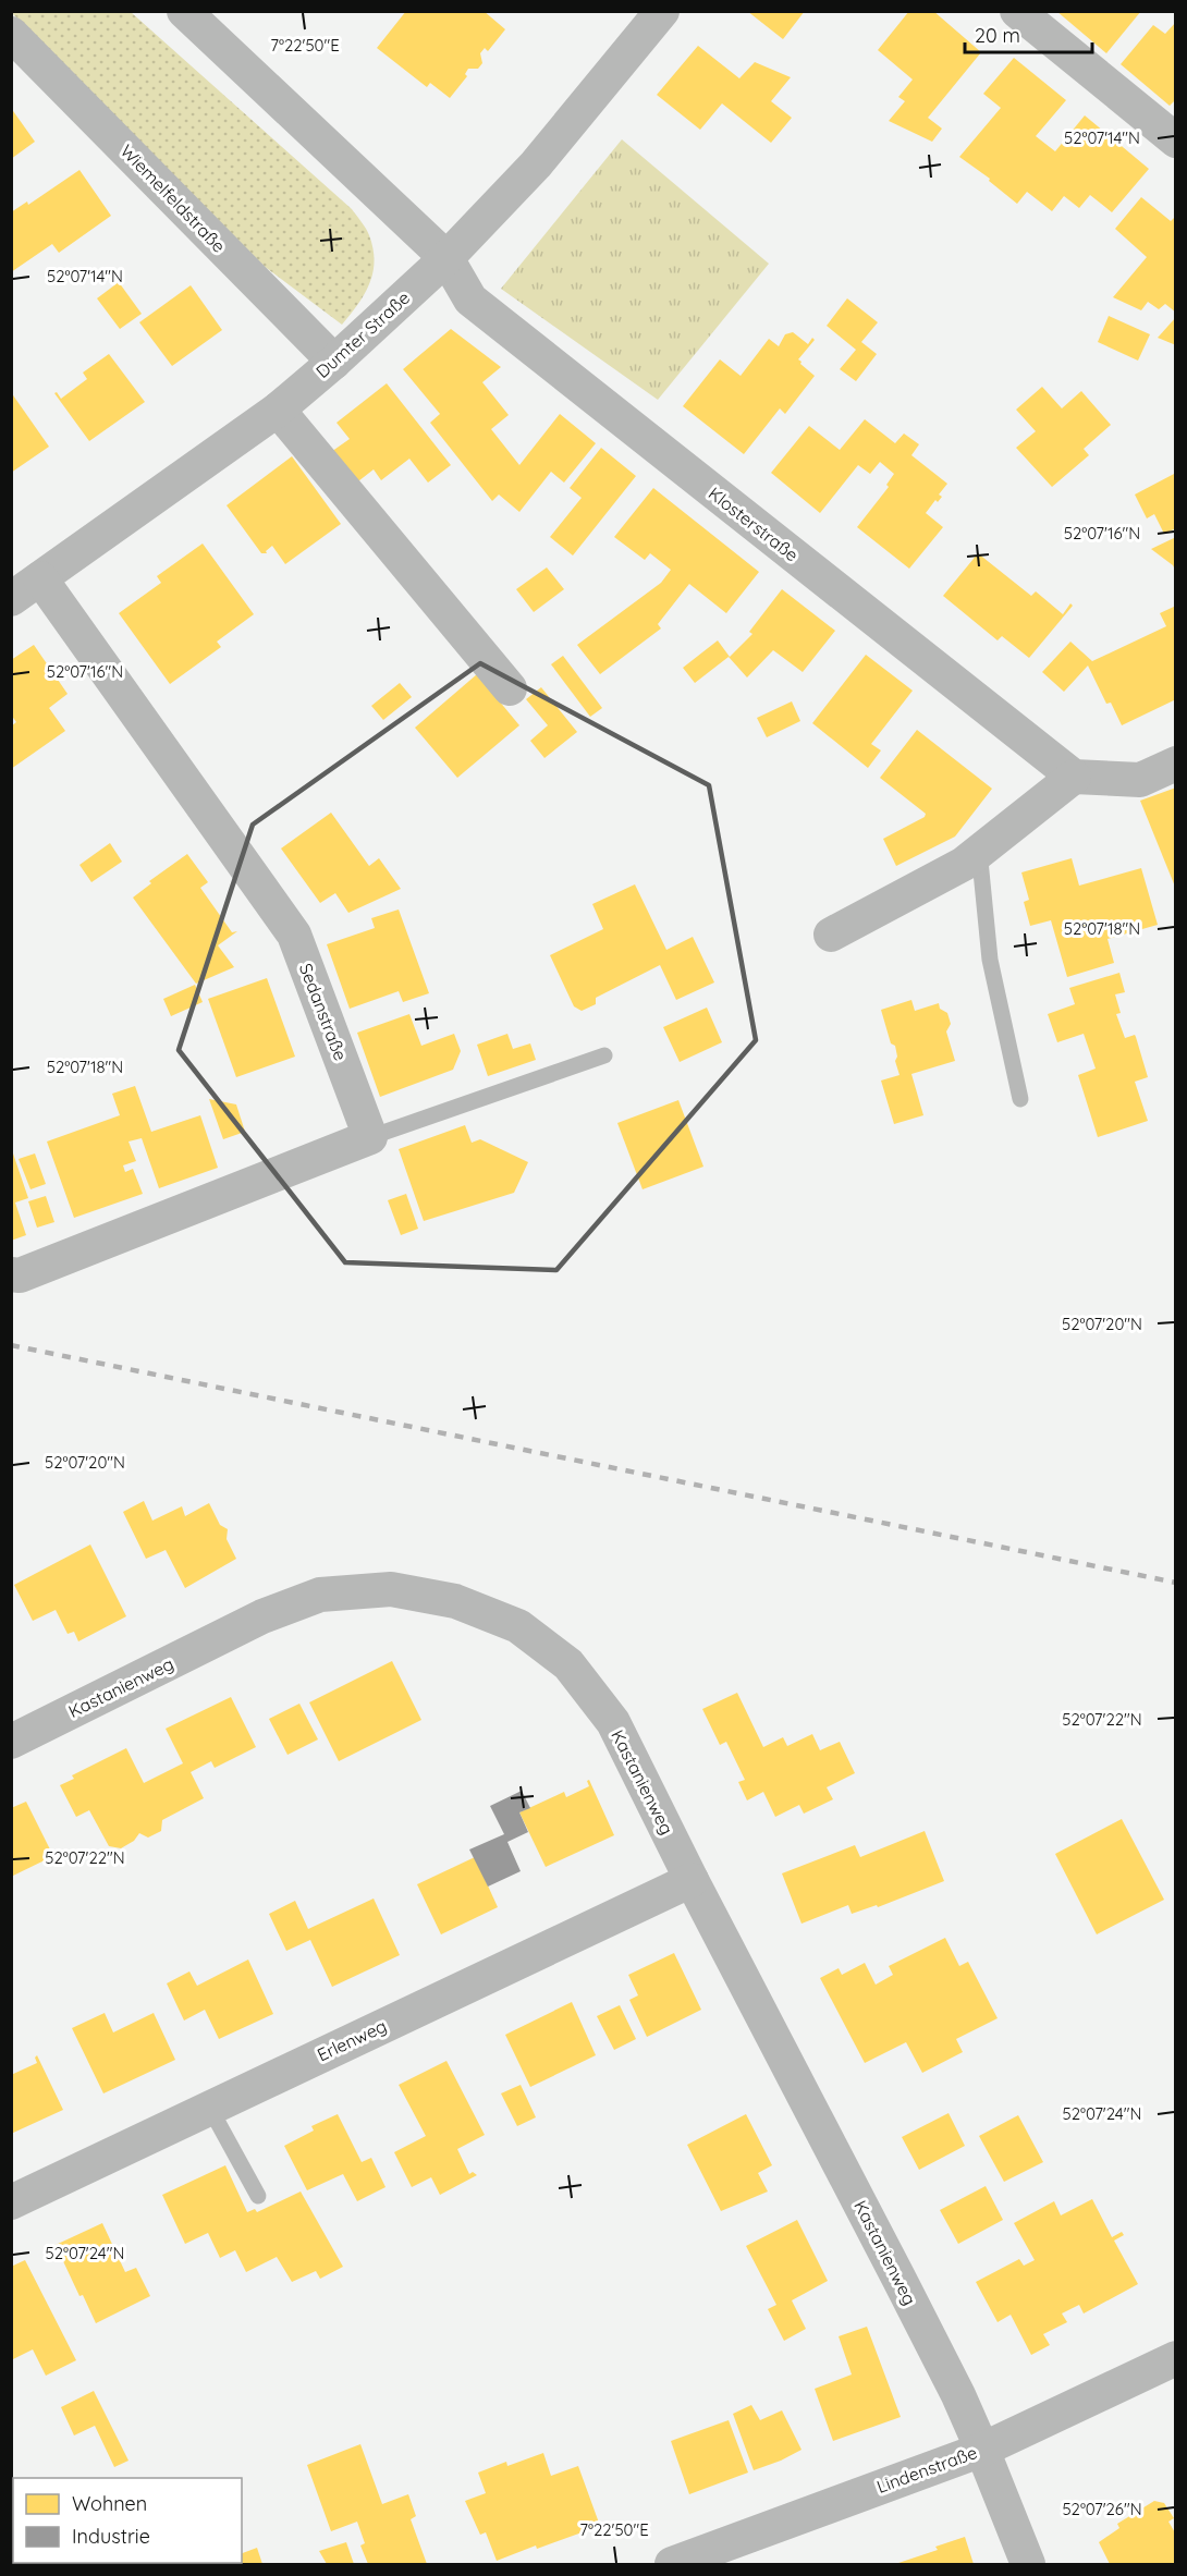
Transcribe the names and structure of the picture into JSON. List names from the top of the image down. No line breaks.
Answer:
{"streets":{"street":["Wiemelfeldstraße","Dumter Straße","Klosterstraße","Sedanstraße","Kastanienweg","Erlenweg","Lindenstraße"]},"crossings":[["Wiemelfeldstraße","Dumter Straße"],["Dumter Straße","Klosterstraße"],["Dumter Straße","Sedanstraße"],["Kastanienweg","Erlenweg"],["Kastanienweg","Lindenstraße"]],"legend":["Wohnen","Industrie"],"scale_bar":"20 m","coordinates":["7°22'50\"E","52°07'14\"N","52°07'16\"N","52°07'18\"N","52°07'20\"N","52°07'22\"N","52°07'24\"N","52°07'26\"N"]}
